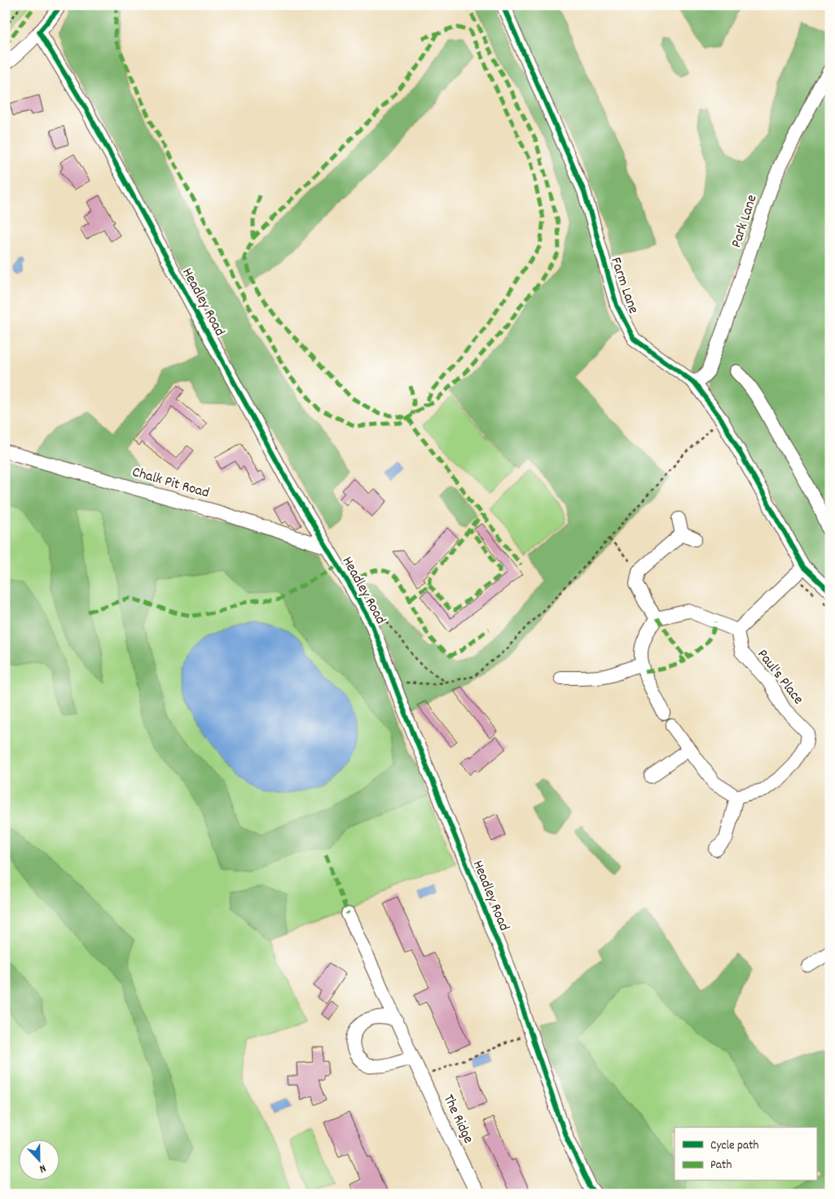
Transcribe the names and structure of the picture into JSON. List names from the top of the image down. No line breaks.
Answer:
{"streets":{"street":["Park Lane","Farm Lane","Headley Road","Chalk Pit Road","Paul's Place","The Ridge"]},"crossings":[["Park Lane","Farm Lane"],["Headley Road","Chalk Pit Road"]],"legend":["Cycle path","Path"],"north":"bottom"}
